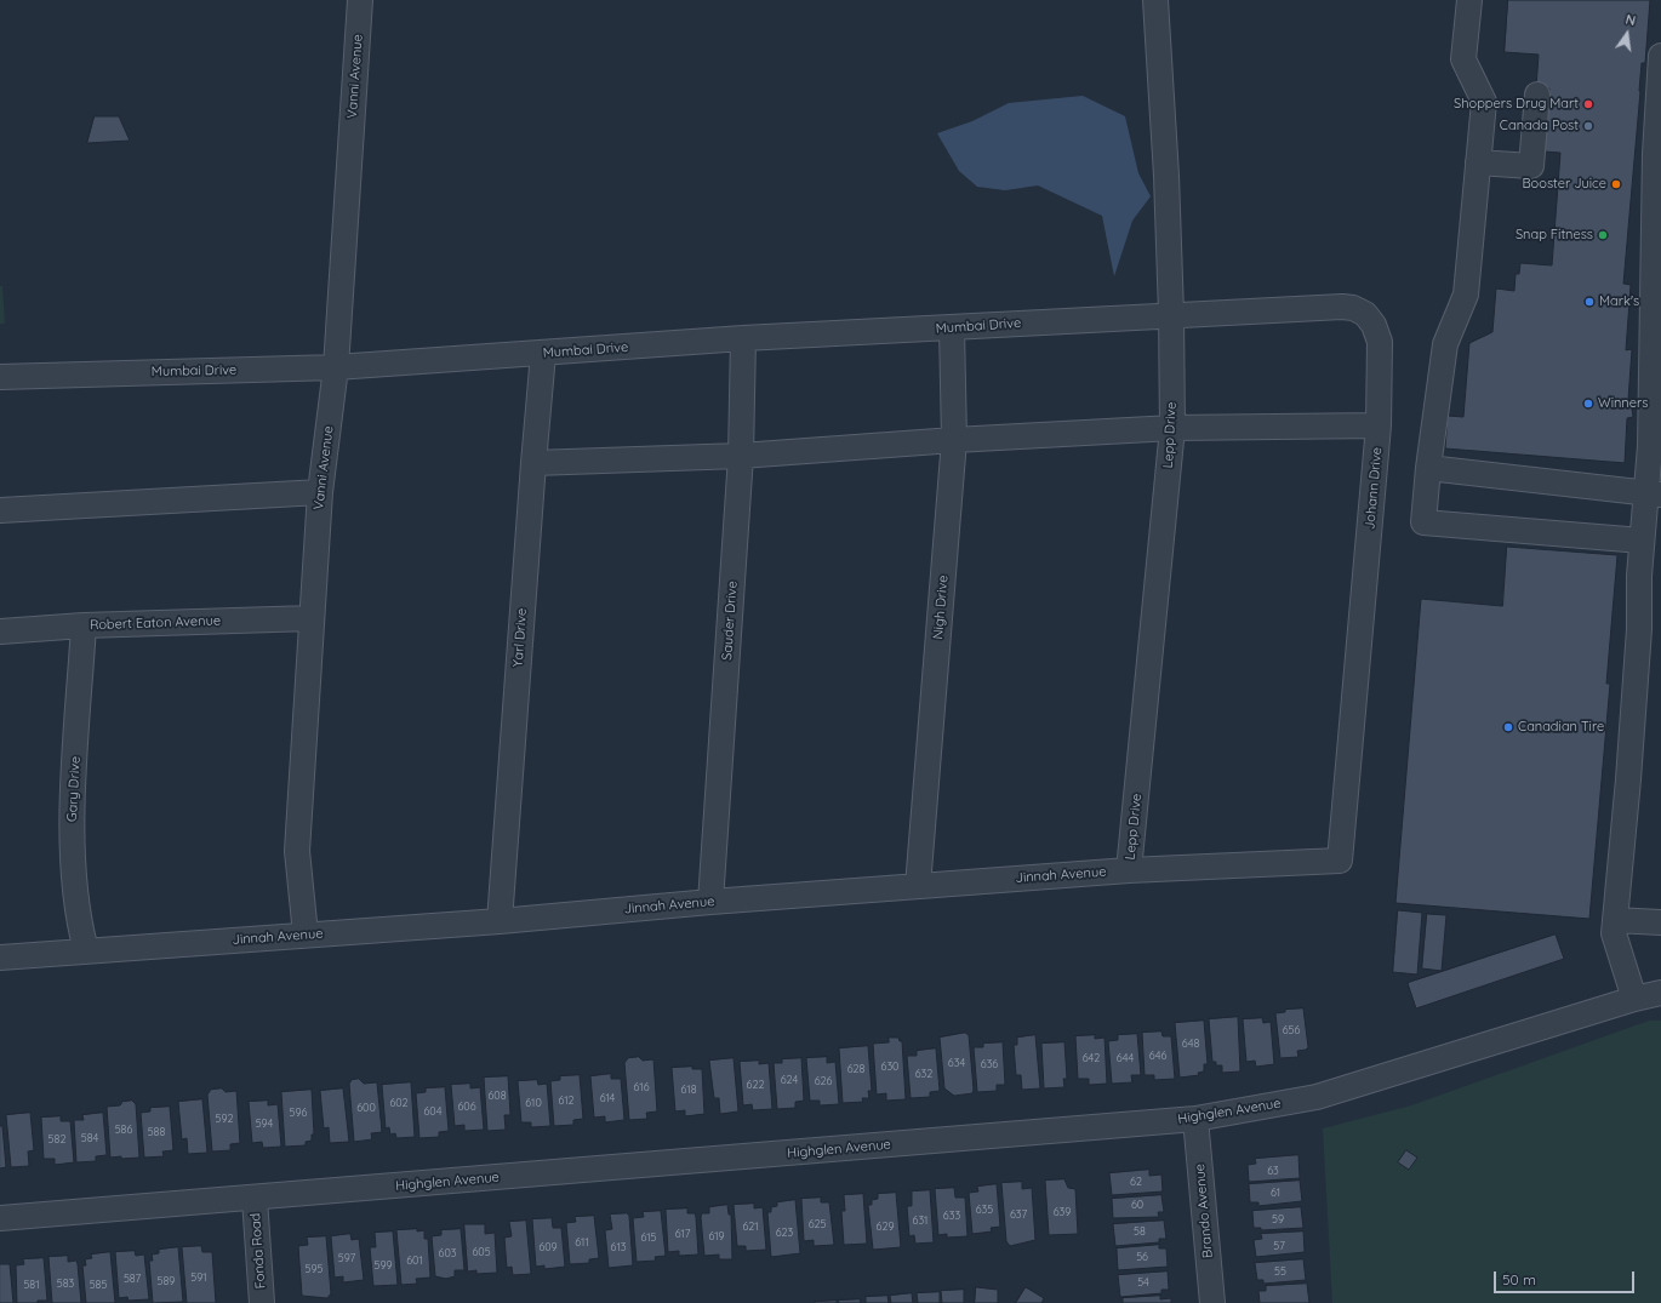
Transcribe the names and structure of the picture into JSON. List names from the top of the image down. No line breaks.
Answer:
{"streets":{"street":["Vanni Avenue","Mumbai Drive","Lepp Drive","Johann Drive","Nigh Drive","Sauder Drive","Robert Eaton Avenue","Yarl Drive","Gary Drive","Jinnah Avenue","Highglen Avenue","Brando Avenue","Fonda Road"]},"crossings":[["Vanni Avenue","Mumbai Drive"],["Vanni Avenue","Robert Eaton Avenue"],["Vanni Avenue","Jinnah Avenue"],["Mumbai Drive","Lepp Drive"],["Mumbai Drive","Johann Drive"],["Mumbai Drive","Nigh Drive"],["Mumbai Drive","Sauder Drive"],["Mumbai Drive","Yarl Drive"],["Lepp Drive","Johann Drive"],["Lepp Drive","Jinnah Avenue"],["Johann Drive","Jinnah Avenue"],["Nigh Drive","Jinnah Avenue"],["Sauder Drive","Jinnah Avenue"],["Robert Eaton Avenue","Gary Drive"],["Yarl Drive","Jinnah Avenue"],["Gary Drive","Jinnah Avenue"],["Highglen Avenue","Brando Avenue"],["Highglen Avenue","Fonda Road"]],"places":["Shoppers Drug Mart","Canada Post","Booster Juice","Snap Fitness","Mark's","Winners","Canadian Tire"],"house_numbers":["656","648","646","642","644","634","636","630","628","632","624","626","622","616","618","608","614","612","602","610","606","600","604","596","592","594","586","588","584","582","63","62","61","60","635","639","637","633","59","631","625","621","629","58","623","617","619","615","611","57","609","613","605","603","56","597","601","599","595","55","591","587","589","54","583","581","585"],"scale_bar":"50 m","north":"top"}
